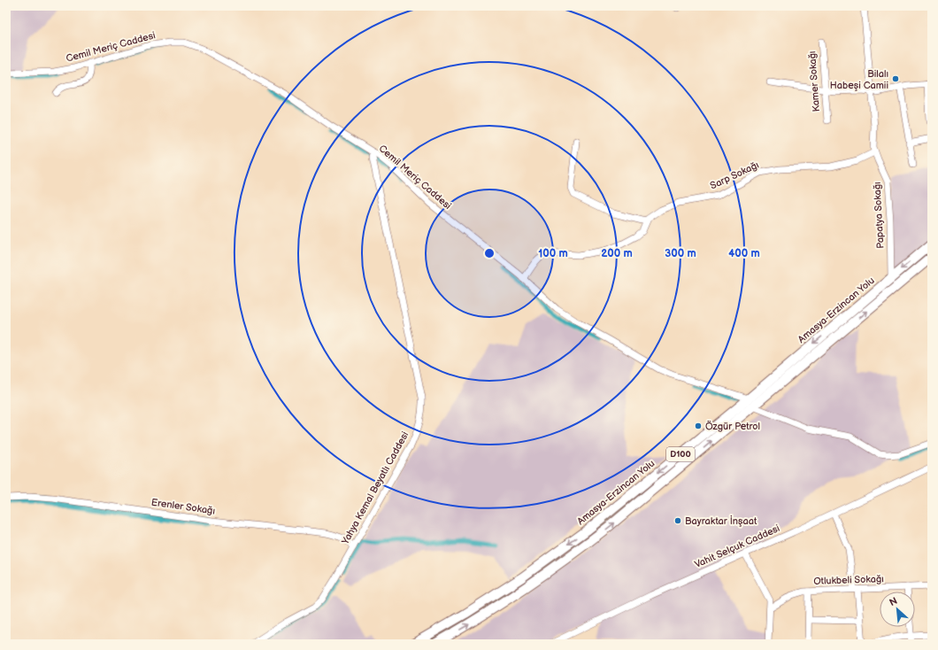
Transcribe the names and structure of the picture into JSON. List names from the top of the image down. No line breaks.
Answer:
{"streets":{"highway":["Amasya-Erzincan Yolu","D100"],"street":["Cemil Meriç Caddesi","Kamer Sokağı","Sarp Sokağı","Papatya Sokağı","Yahya Kemal Beyatlı Caddesi","Erenler Sokağı","Vahit Selçuk Caddesi","Otlukbeli Sokağı"]},"crossings":[["Cemil Meriç Caddesi","Sarp Sokağı"],["Cemil Meriç Caddesi","Amasya-Erzincan Yolu"],["Cemil Meriç Caddesi","Yahya Kemal Beyatlı Caddesi"],["Sarp Sokağı","Papatya Sokağı"],["Papatya Sokağı","Amasya-Erzincan Yolu"],["Yahya Kemal Beyatlı Caddesi","Erenler Sokağı"]],"places":["Bilalı Habeşi Camii","Özgür Petrol","Bayraktar İnşaat"],"north":"top left","rings":["100 m","200 m","300 m","400 m"]}
